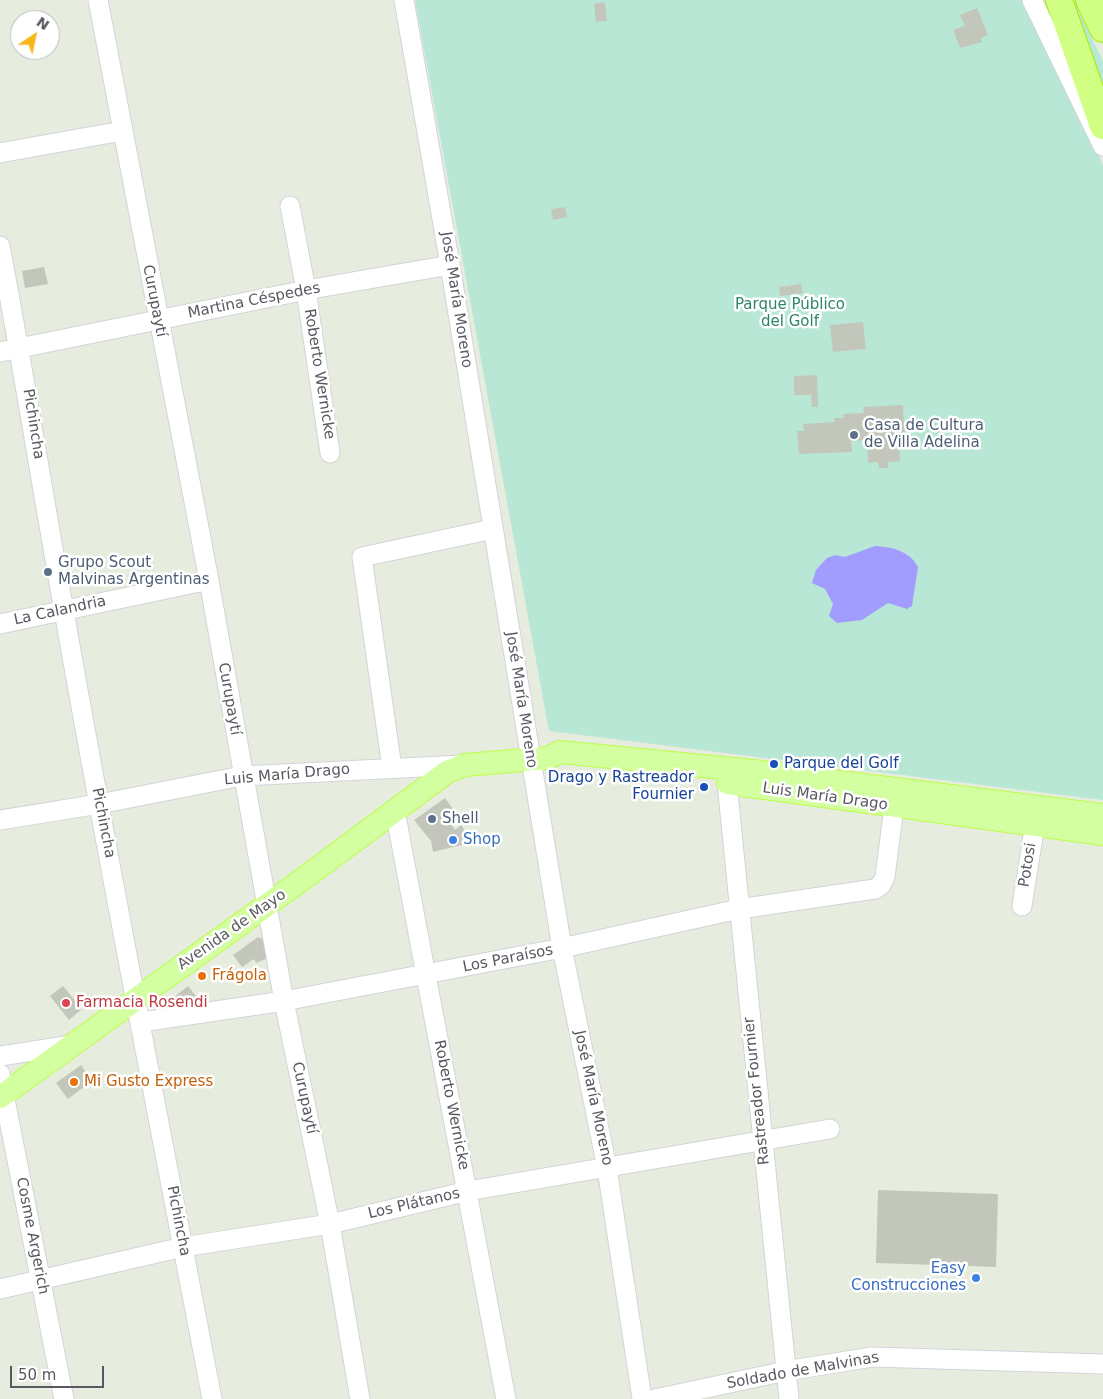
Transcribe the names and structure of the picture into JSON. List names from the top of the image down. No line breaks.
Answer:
{"streets":{"main road":["Luis María Drago","Avenida de Mayo"],"street":["José María Moreno","Curupaytí","Martina Céspedes","Roberto Wernicke","Pichincha","La Calandria","Potosi","Los Paraísos","Rastreador Fournier","Los Plátanos","Cosme Argerich","Soldado de Malvinas"]},"crossings":[["José María Moreno","Martina Céspedes"],["José María Moreno","Luis María Drago"],["José María Moreno","Los Paraísos"],["José María Moreno","Los Plátanos"],["Curupaytí","Martina Céspedes"],["Curupaytí","La Calandria"],["Curupaytí","Luis María Drago"],["Curupaytí","Avenida de Mayo"],["Curupaytí","Los Paraísos"],["Curupaytí","Los Plátanos"],["Martina Céspedes","Roberto Wernicke"],["Martina Céspedes","Pichincha"],["Roberto Wernicke","Avenida de Mayo"],["Roberto Wernicke","Los Paraísos"],["Roberto Wernicke","Los Plátanos"],["Pichincha","La Calandria"],["Pichincha","Luis María Drago"],["Pichincha","Avenida de Mayo"],["Pichincha","Los Paraísos"],["Pichincha","Los Plátanos"],["Luis María Drago","Potosi"],["Luis María Drago","Avenida de Mayo"],["Luis María Drago","Los Paraísos"],["Luis María Drago","Rastreador Fournier"],["Avenida de Mayo","Cosme Argerich"],["Los Paraísos","Rastreador Fournier"],["Rastreador Fournier","Los Plátanos"],["Rastreador Fournier","Soldado de Malvinas"],["Los Plátanos","Cosme Argerich"]],"parks":["Parque Público del Golf"],"places":["Casa de Cultura de Villa Adelina","Grupo Scout Malvinas Argentinas","Parque del Golf","Drago y Rastreador Fournier","Shell","Shop","Frágola","Farmacia Rosendi","Mi Gusto Express","Easy Construcciones"],"scale_bar":"50 m","north":"top right"}
